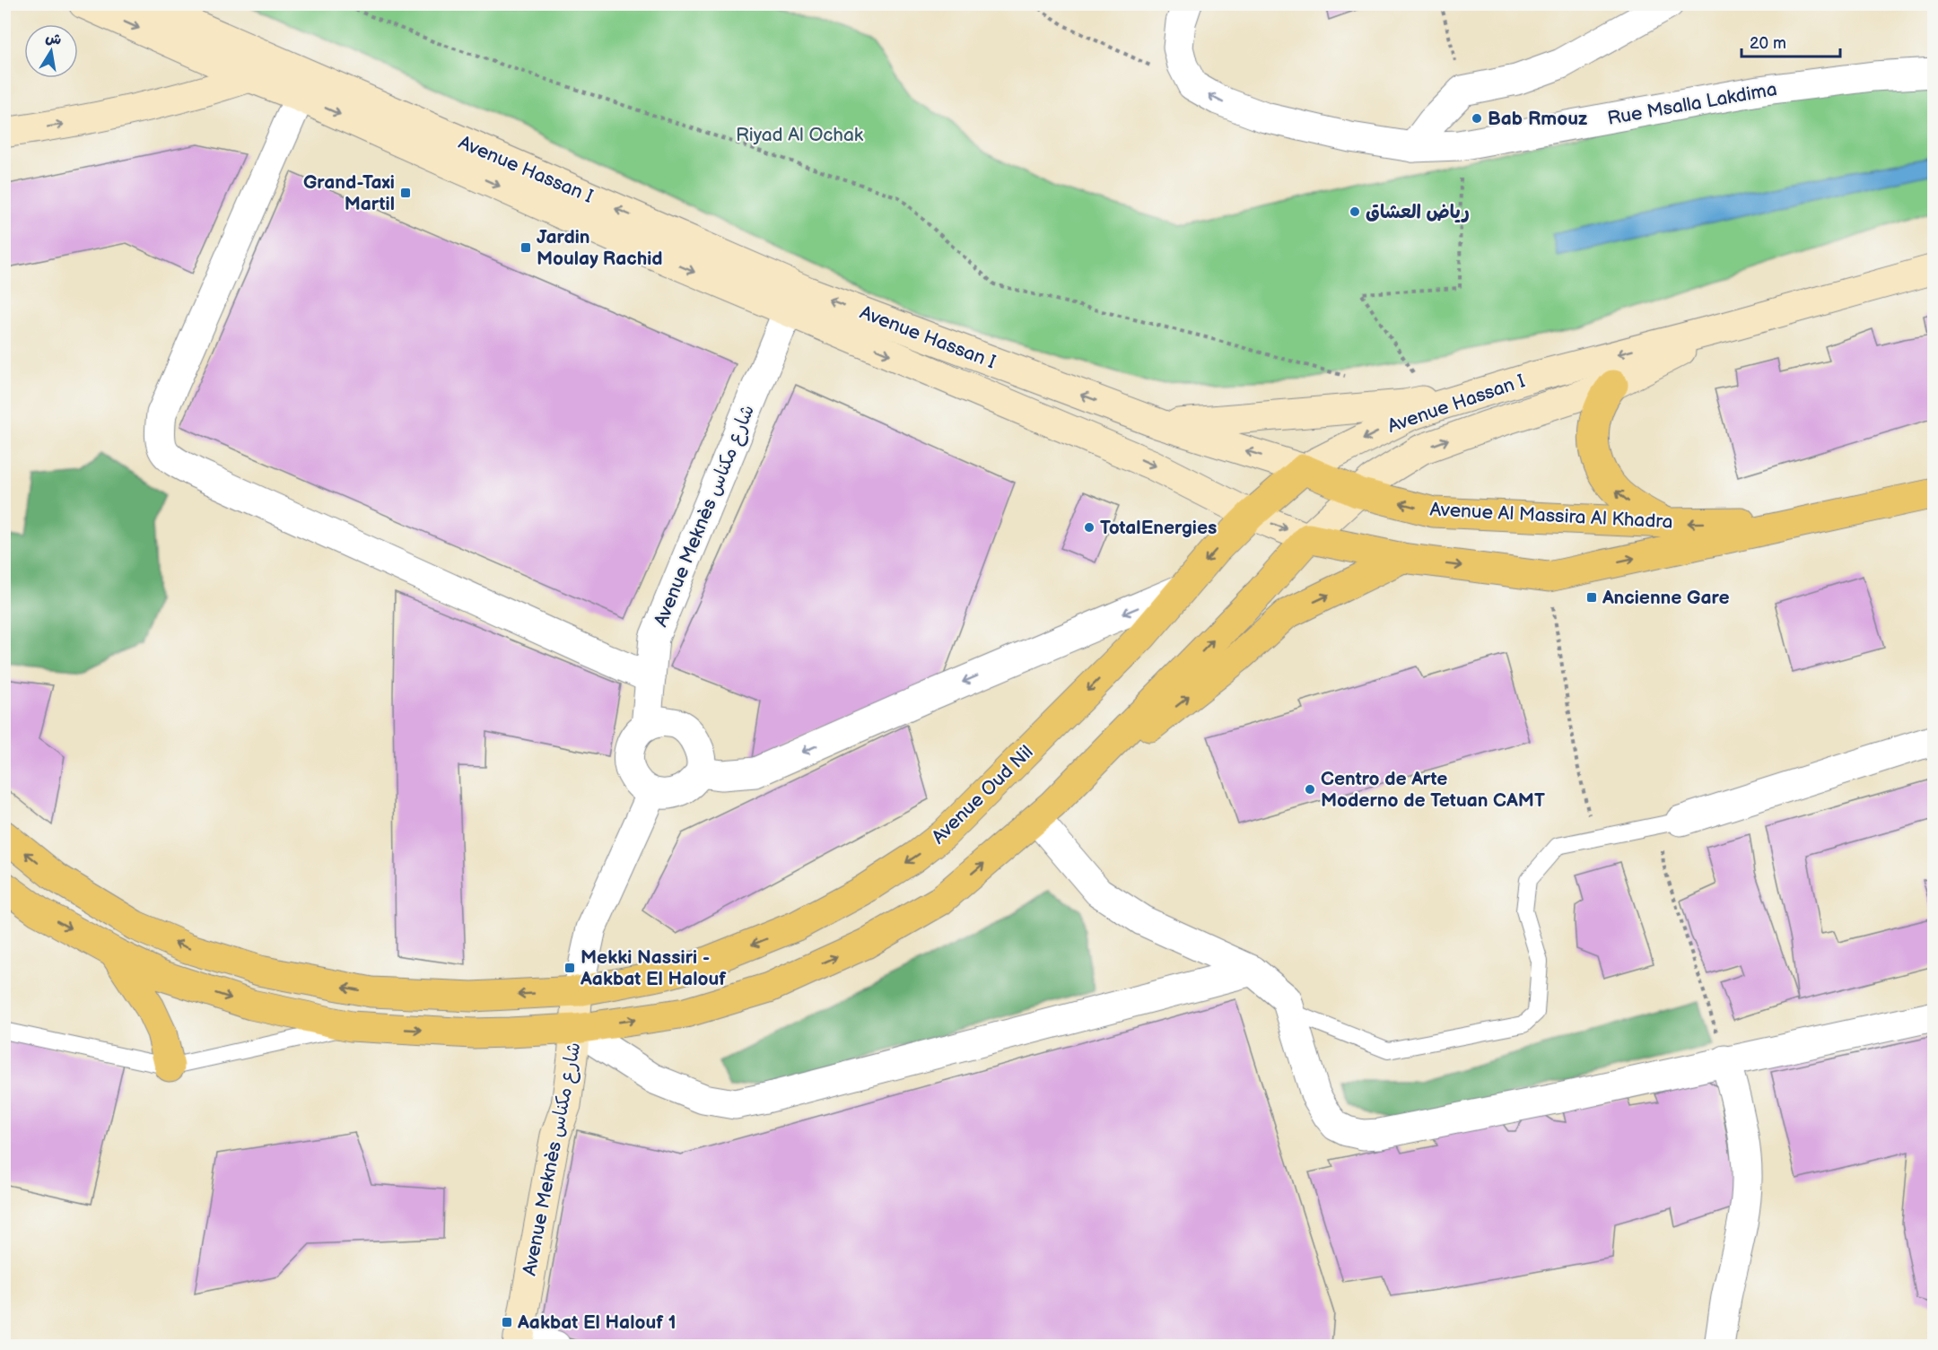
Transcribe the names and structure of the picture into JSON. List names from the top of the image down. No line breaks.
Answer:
{"streets":{"main road":["Avenue Hassan I","Avenue Meknès شارع مكناس","Avenue Al Massira Al Khadra","Avenue Oud Nil"],"street":["Rue Msalla Lakdima"]},"crossings":[["Avenue Hassan I","Avenue Meknès شارع مكناس"],["Avenue Hassan I","Avenue Al Massira Al Khadra"],["Avenue Hassan I","Avenue Oud Nil"],["Avenue Meknès شارع مكناس","Avenue Oud Nil"],["Avenue Al Massira Al Khadra","Avenue Oud Nil"]],"parks":["Riyad Al Ochak"],"places":{"other":["Bab Rmouz","رياض العشاق","TotalEnergies","Centro de Arte Moderno de Tetuan CAMT"],"transit":["Grand-Taxi Martil","Jardin Moulay Rachid","Ancienne Gare","Mekki Nassiri - Aakbat El Halouf","Aakbat El Halouf 1"]},"scale_bar":"20 m","north":"top"}
